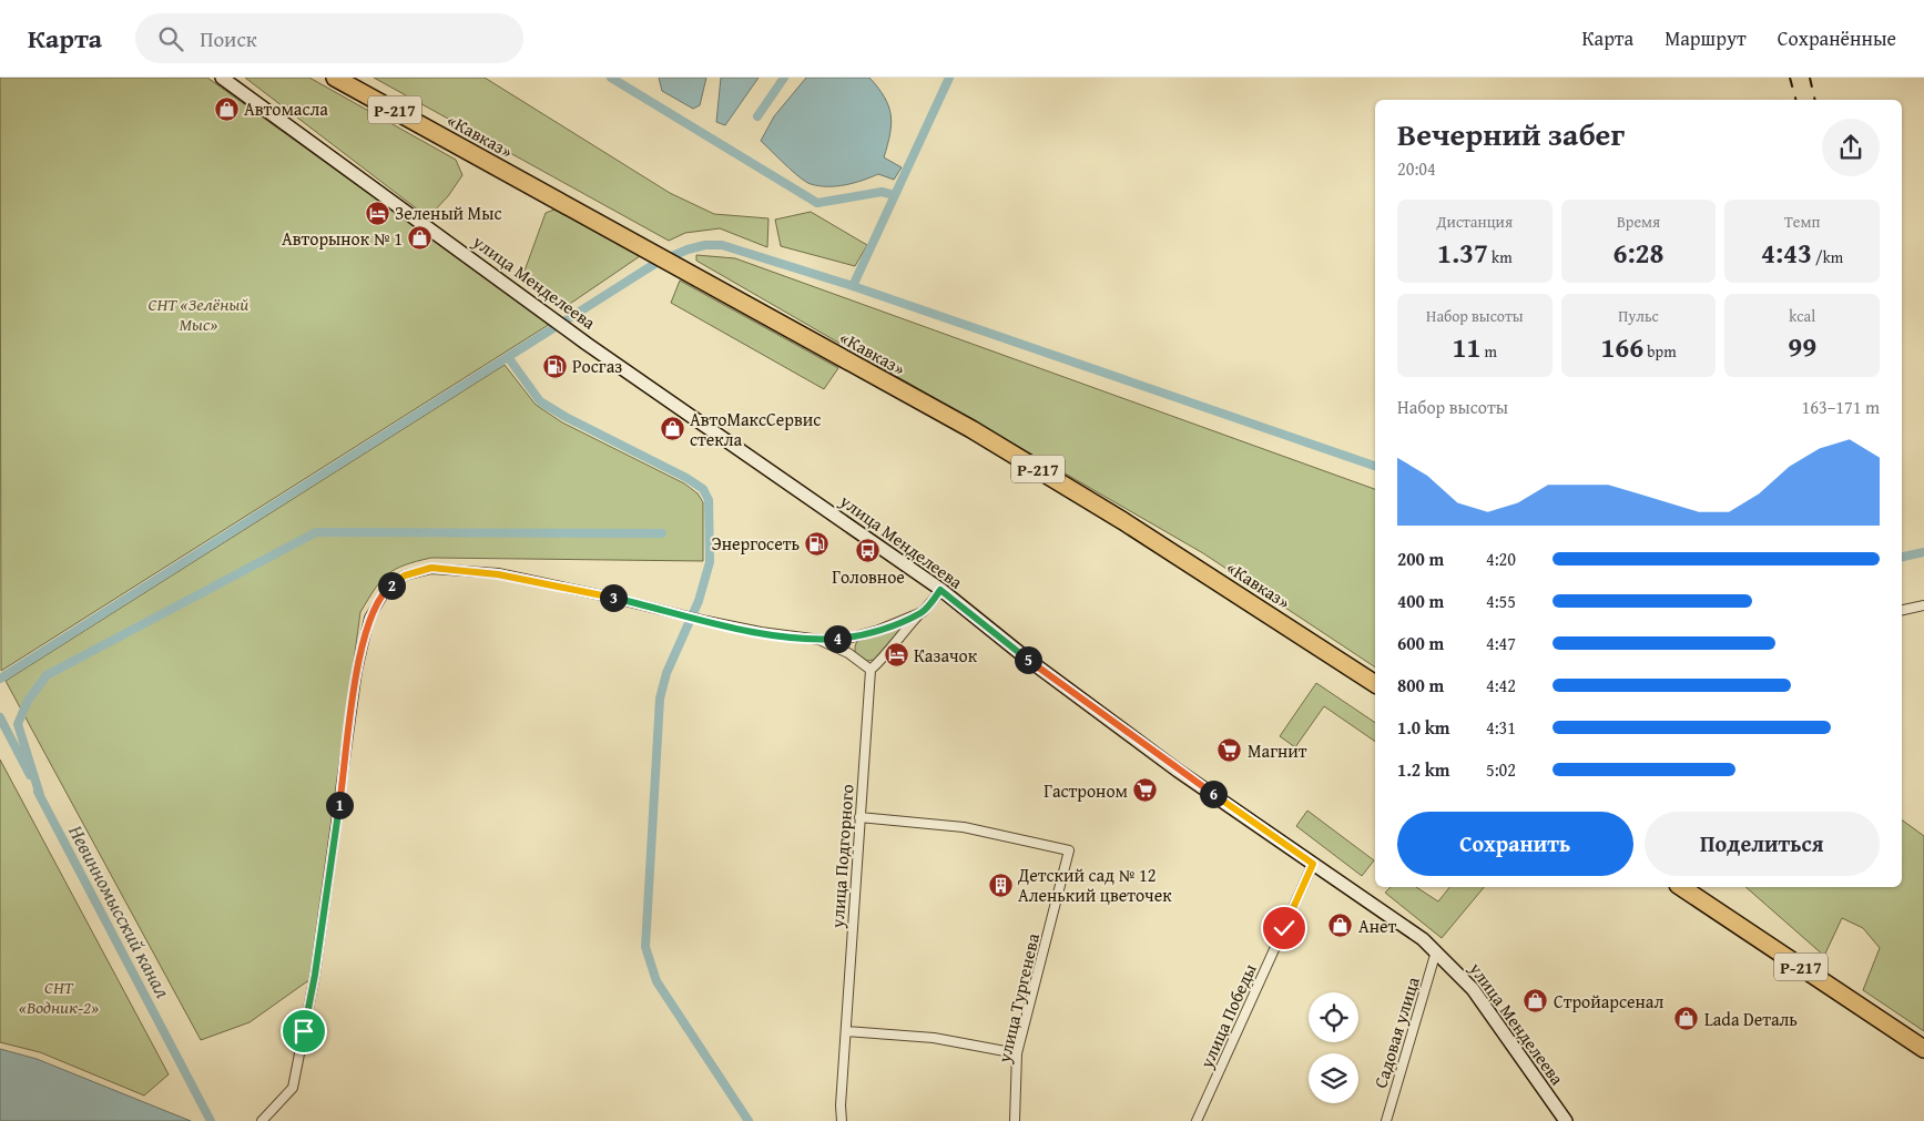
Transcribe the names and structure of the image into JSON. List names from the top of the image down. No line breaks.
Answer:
{"streets":{"highway":["Р-217","«Кавказ»"],"main road":["улица Менделеева"],"street":["улица Подгорного","улица Тургенева","улица Победы","Садовая улица"]},"crossings":[["улица Менделеева","улица Победы"],["улица Менделеева","Садовая улица"],["улица Подгорного","улица Тургенева"]],"water":["Невинномысский канал"],"parks":["СНТ «Зелёный Мыс»","СНТ «Водник-2»"],"places":{"shop":["Автомасла","Авторынок № 1","АвтоМаксСервис стекла","Анет","Стройарсенал","Lada Dеталь"],"hotel":["Зеленый Мыс","Казачок"],"fuel station":["Росгаз","Энергосеть"],"bus stop":["Головное"],"supermarket":["Магнит","Гастроном"],"building":["Детский сад № 12 Аленький цветочек"]},"page":{"header":"Карта","search":"Поиск","nav":["Карта","Маршрут","Сохранённые"],"heading":["Вечерний забег","20:04"],"stats":[["Дистанция","1.37 km"],["Время","6:28"],["Темп","4:43 /km"],["Набор высоты","11 m"],["Пульс","166 bpm"],["kcal","99"]],"chart":["Набор высоты","163–171 m"],"list":[{"name":"200 m","note":"4:20"},{"name":"400 m","note":"4:55"},{"name":"600 m","note":"4:47"},{"name":"800 m","note":"4:42"},{"name":"1.0 km","note":"4:31"},{"name":"1.2 km","note":"5:02"}],"pins":["2","3","4","5","6","1"],"buttons":["Сохранить","Поделиться"]}}
